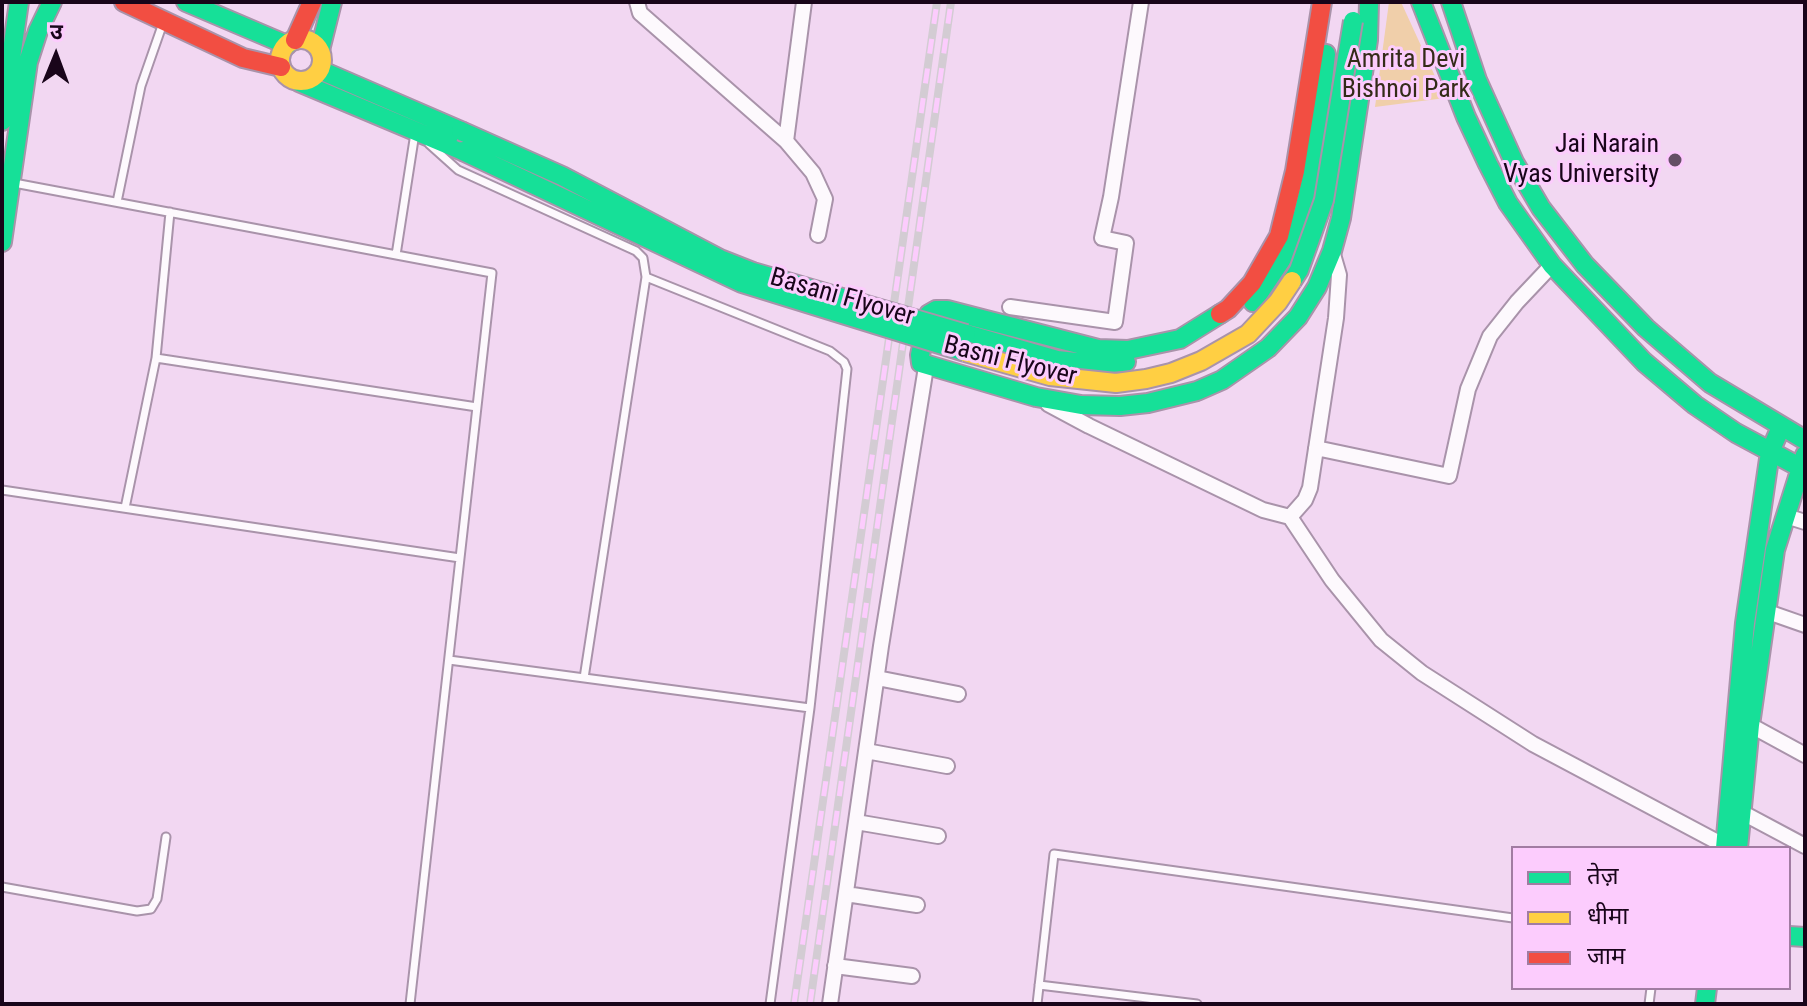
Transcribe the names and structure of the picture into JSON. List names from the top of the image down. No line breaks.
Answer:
{"streets":{"main road":["Basani Flyover","Basni Flyover"]},"parks":["Amrita Devi Bishnoi Park"],"places":["Jai Narain Vyas University"],"legend":["तेज़","धीमा","जाम"],"north":"top"}
